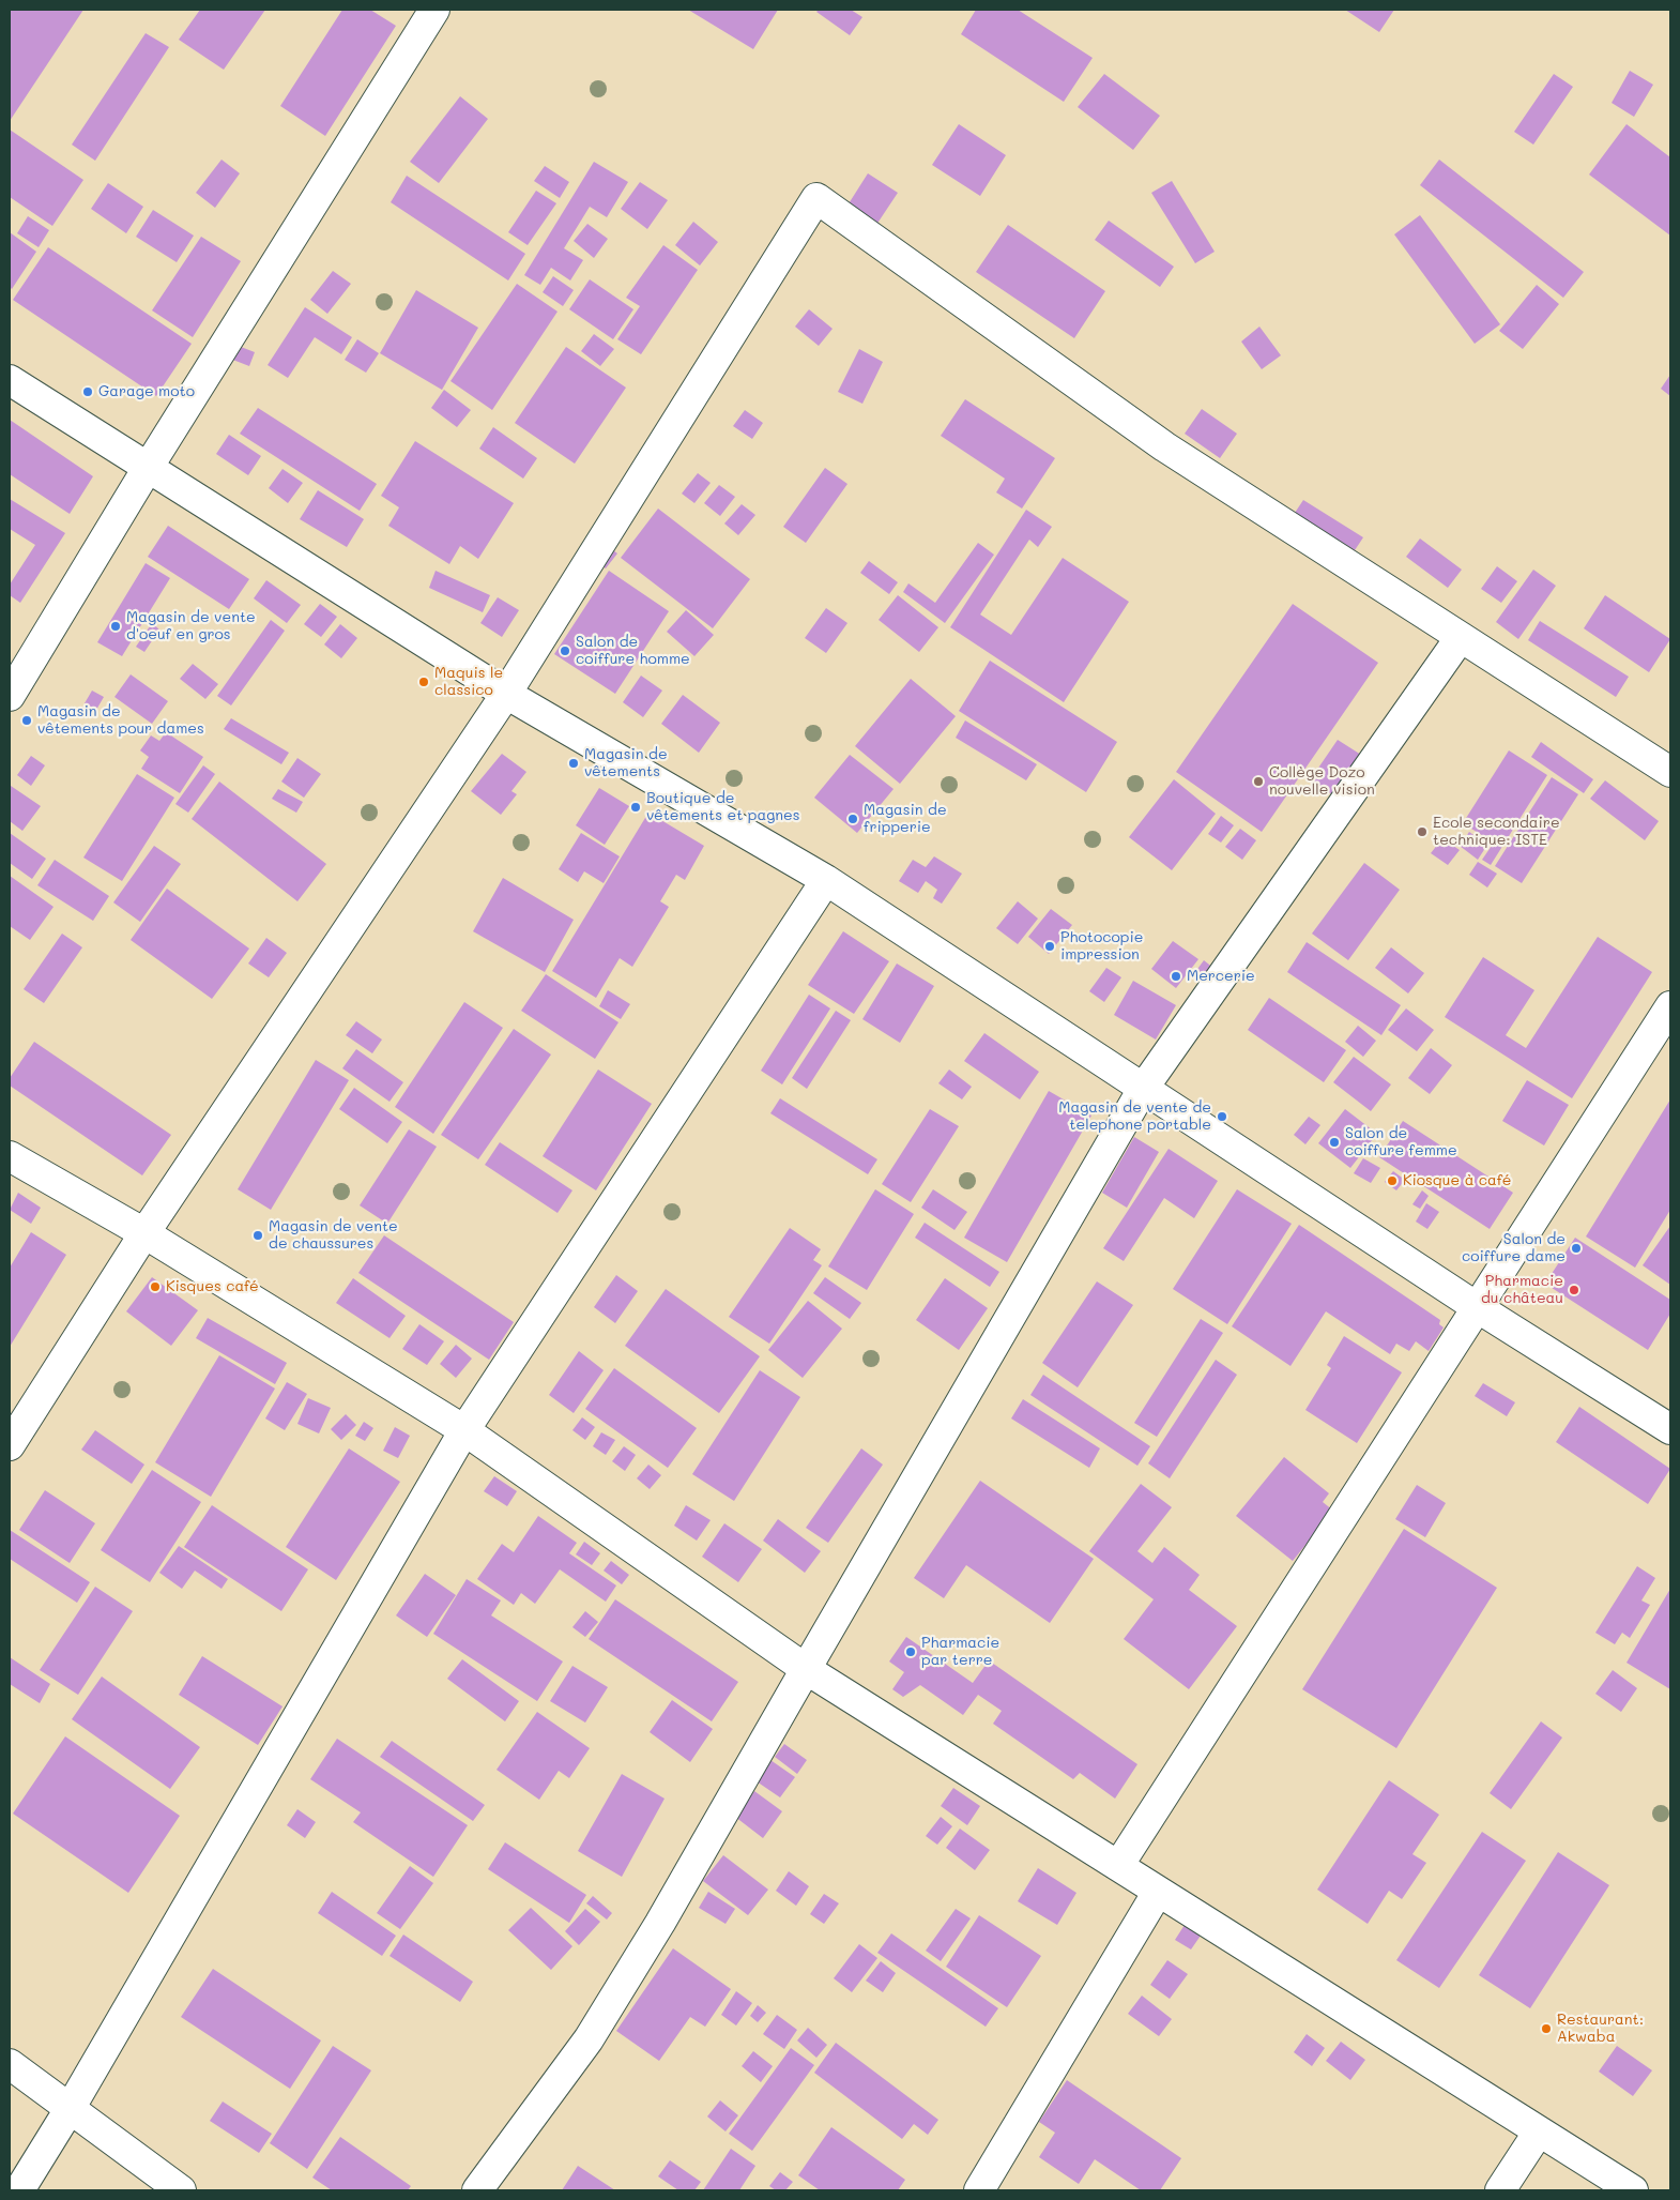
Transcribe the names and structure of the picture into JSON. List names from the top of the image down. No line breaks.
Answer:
{"places":["Garage moto","Magasin de vente d'oeuf en gros","Salon de coiffure homme","Maquis le classico","Magasin de vêtements pour dames","Magasin de vêtements","Collège Dozo nouvelle vision","Boutique de vêtements et pagnes","Magasin de fripperie","Ecole secondaire technique: ISTE","Photocopie impression","Mercerie","Magasin de vente de telephone portable","Salon de coiffure femme","Kiosque à café","Magasin de vente de chaussures","Salon de coiffure dame","Kisques café","Pharmacie du château","Pharmacie par terre","Restaurant: Akwaba"]}
